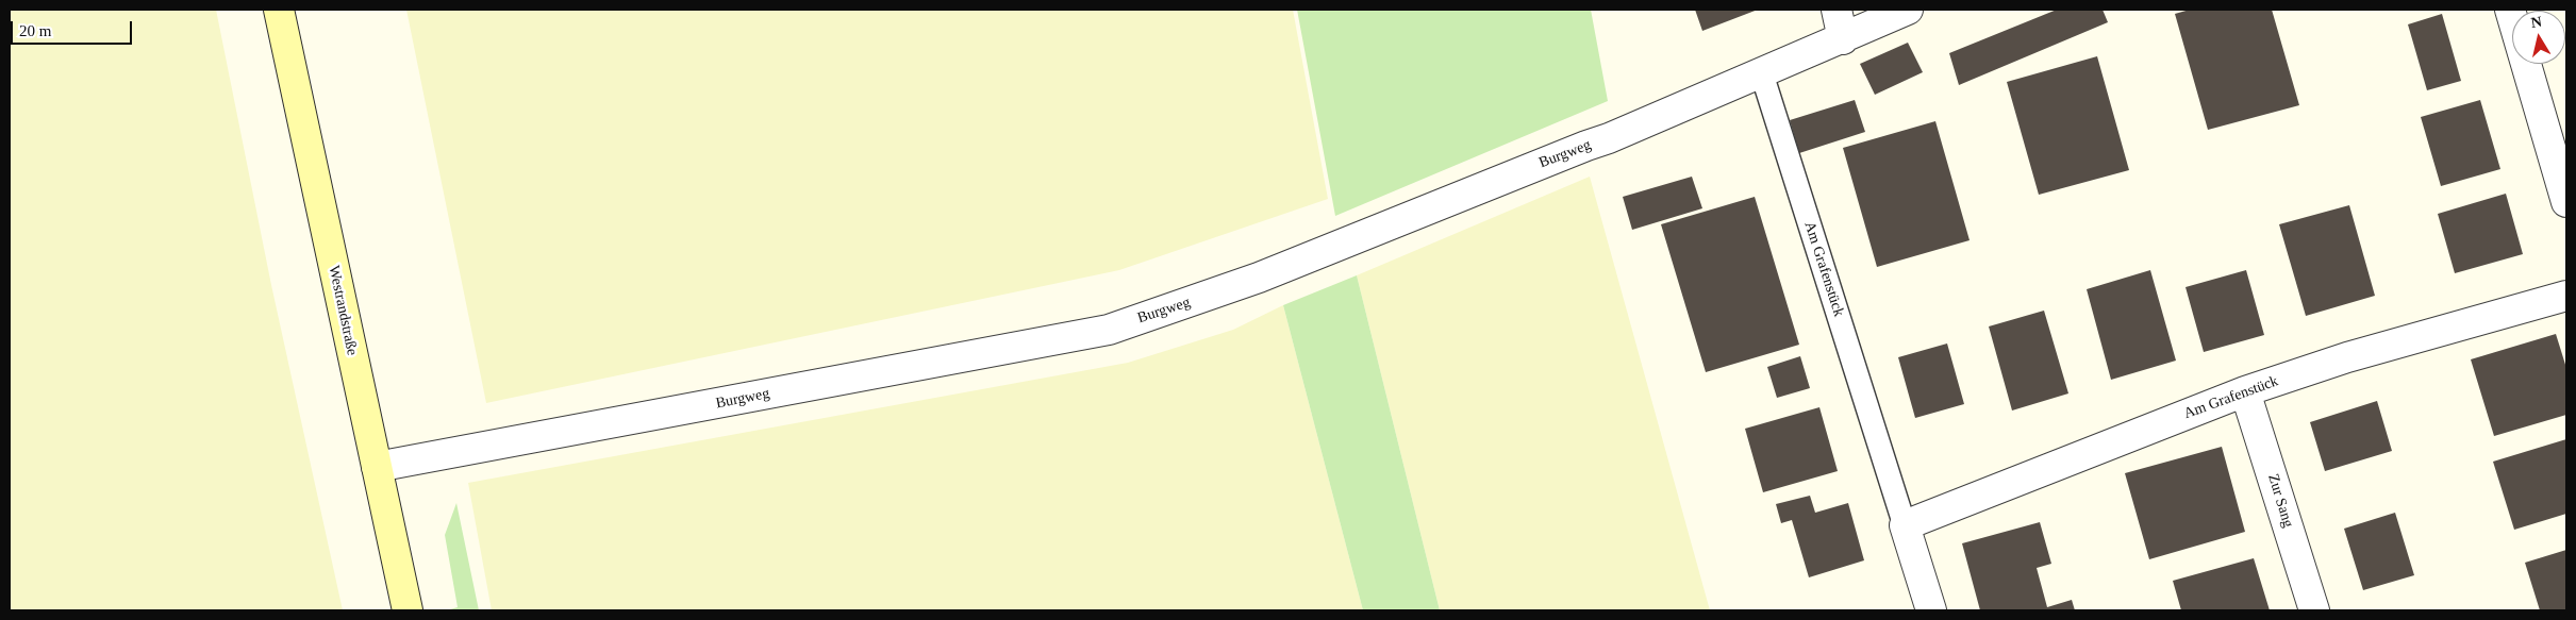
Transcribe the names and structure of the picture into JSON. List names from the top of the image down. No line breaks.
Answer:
{"streets":{"main road":["Westrandstraße"],"street":["Burgweg","Am Grafenstück","Zur Sang"]},"crossings":[["Burgweg","Am Grafenstück"],["Burgweg","Westrandstraße"],["Am Grafenstück","Zur Sang"]],"scale_bar":"20 m","north":"top"}
